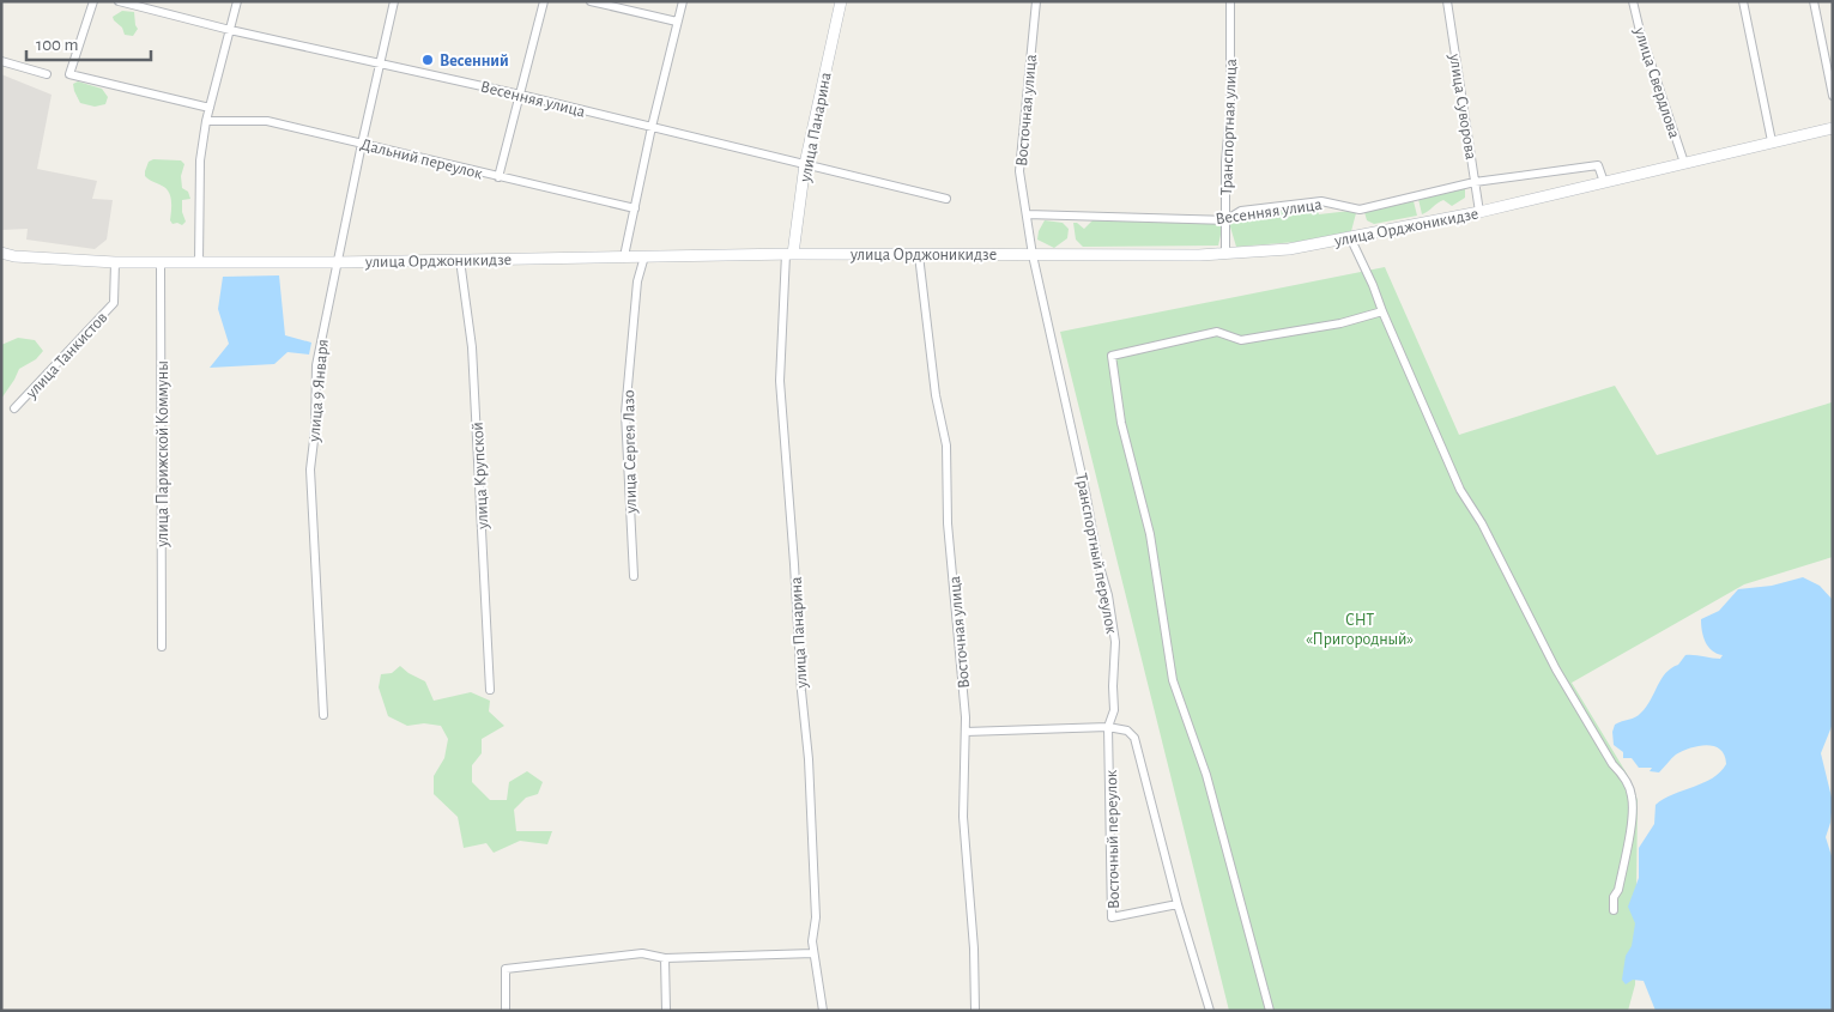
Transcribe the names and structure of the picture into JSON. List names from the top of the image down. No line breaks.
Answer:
{"streets":{"main road":["улица Панарина","улица Орджоникидзе"],"street":["улица Свердлова","Весенняя улица","улица Суворова","Восточная улица","Транспортная улица","Дальний переулок","улица Танкистов","улица 9 Января","улица Сергея Лазо","улица Парижской Коммуны","улица Крупской","Транспортный переулок","Восточный переулок"]},"crossings":[["улица Свердлова","улица Орджоникидзе"],["Весенняя улица","улица Суворова"],["Весенняя улица","Восточная улица"],["Весенняя улица","улица Панарина"],["Весенняя улица","Транспортная улица"],["Весенняя улица","улица Орджоникидзе"],["Весенняя улица","улица 9 Января"],["улица Суворова","улица Орджоникидзе"],["Восточная улица","улица Орджоникидзе"],["Восточная улица","Транспортный переулок"],["улица Панарина","улица Орджоникидзе"],["Транспортная улица","улица Орджоникидзе"],["Дальний переулок","улица 9 Января"],["улица Орджоникидзе","улица Танкистов"],["улица Орджоникидзе","улица 9 Января"],["улица Орджоникидзе","улица Сергея Лазо"],["улица Орджоникидзе","улица Парижской Коммуны"],["улица Орджоникидзе","улица Крупской"],["улица Орджоникидзе","Транспортный переулок"],["Транспортный переулок","Восточный переулок"]],"parks":["СНТ «Пригородный»"],"places":["Весенний"],"scale_bar":"100 m"}
